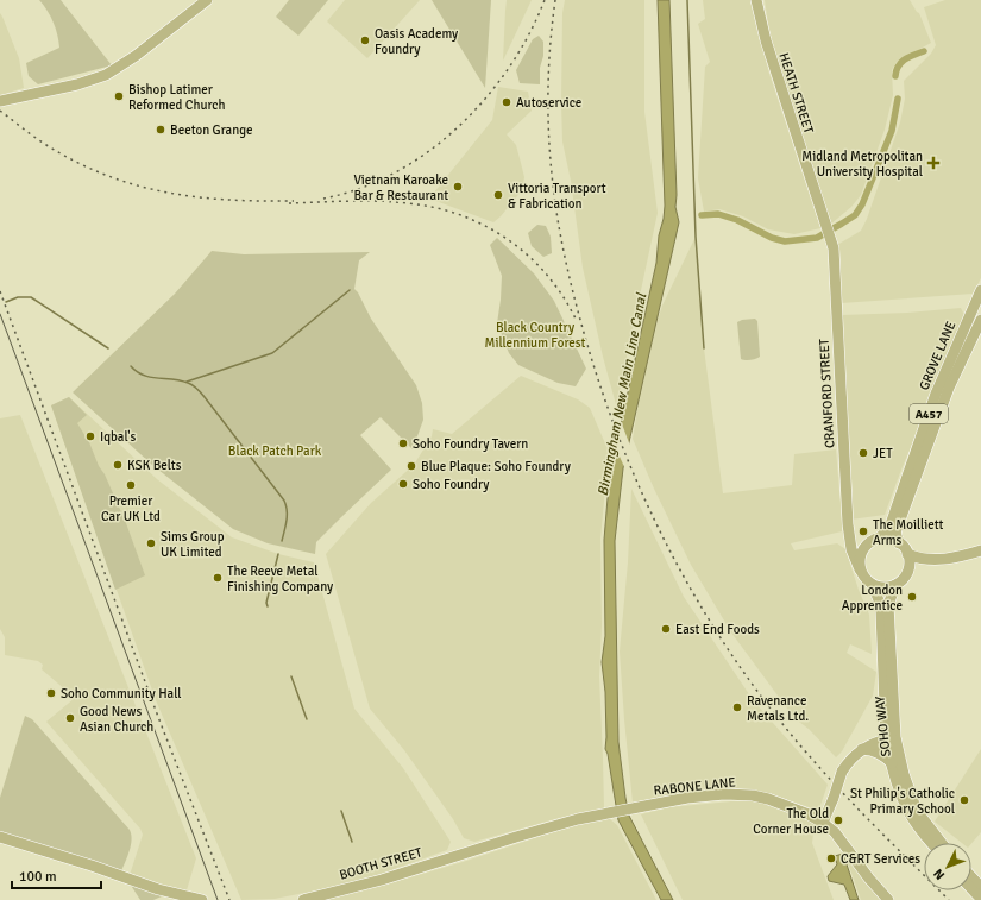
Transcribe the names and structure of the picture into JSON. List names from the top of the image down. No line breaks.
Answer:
{"streets":{"main road":["HEATH STREET","GROVE LANE","CRANFORD STREET","A457","SOHO WAY","RABONE LANE","BOOTH STREET"]},"crossings":[["HEATH STREET","CRANFORD STREET"],["GROVE LANE","CRANFORD STREET"],["GROVE LANE","SOHO WAY"],["CRANFORD STREET","SOHO WAY"],["RABONE LANE","BOOTH STREET"]],"water":["Birmingham New Main Line Canal"],"parks":["Black Country Millennium Forest","Black Patch Park"],"places":{"other":["Oasis Academy Foundry","Bishop Latimer Reformed Church","Autoservice","Beeton Grange","Vietnam Karoake Bar & Restaurant","Vittoria Transport & Fabrication","Iqbal's","Soho Foundry Tavern","JET","KSK Belts","Blue Plaque: Soho Foundry","Soho Foundry","Premier Car UK Ltd","The Moilliett Arms","Sims Group UK Limited","The Reeve Metal Finishing Company","London Apprentice","East End Foods","Soho Community Hall","Ravenance Metals Ltd.","Good News Asian Church","St Philip's Catholic Primary School","The Old Corner House","C&RT Services"],"health":["Midland Metropolitan University Hospital"]},"scale_bar":"100 m","north":"bottom left"}
